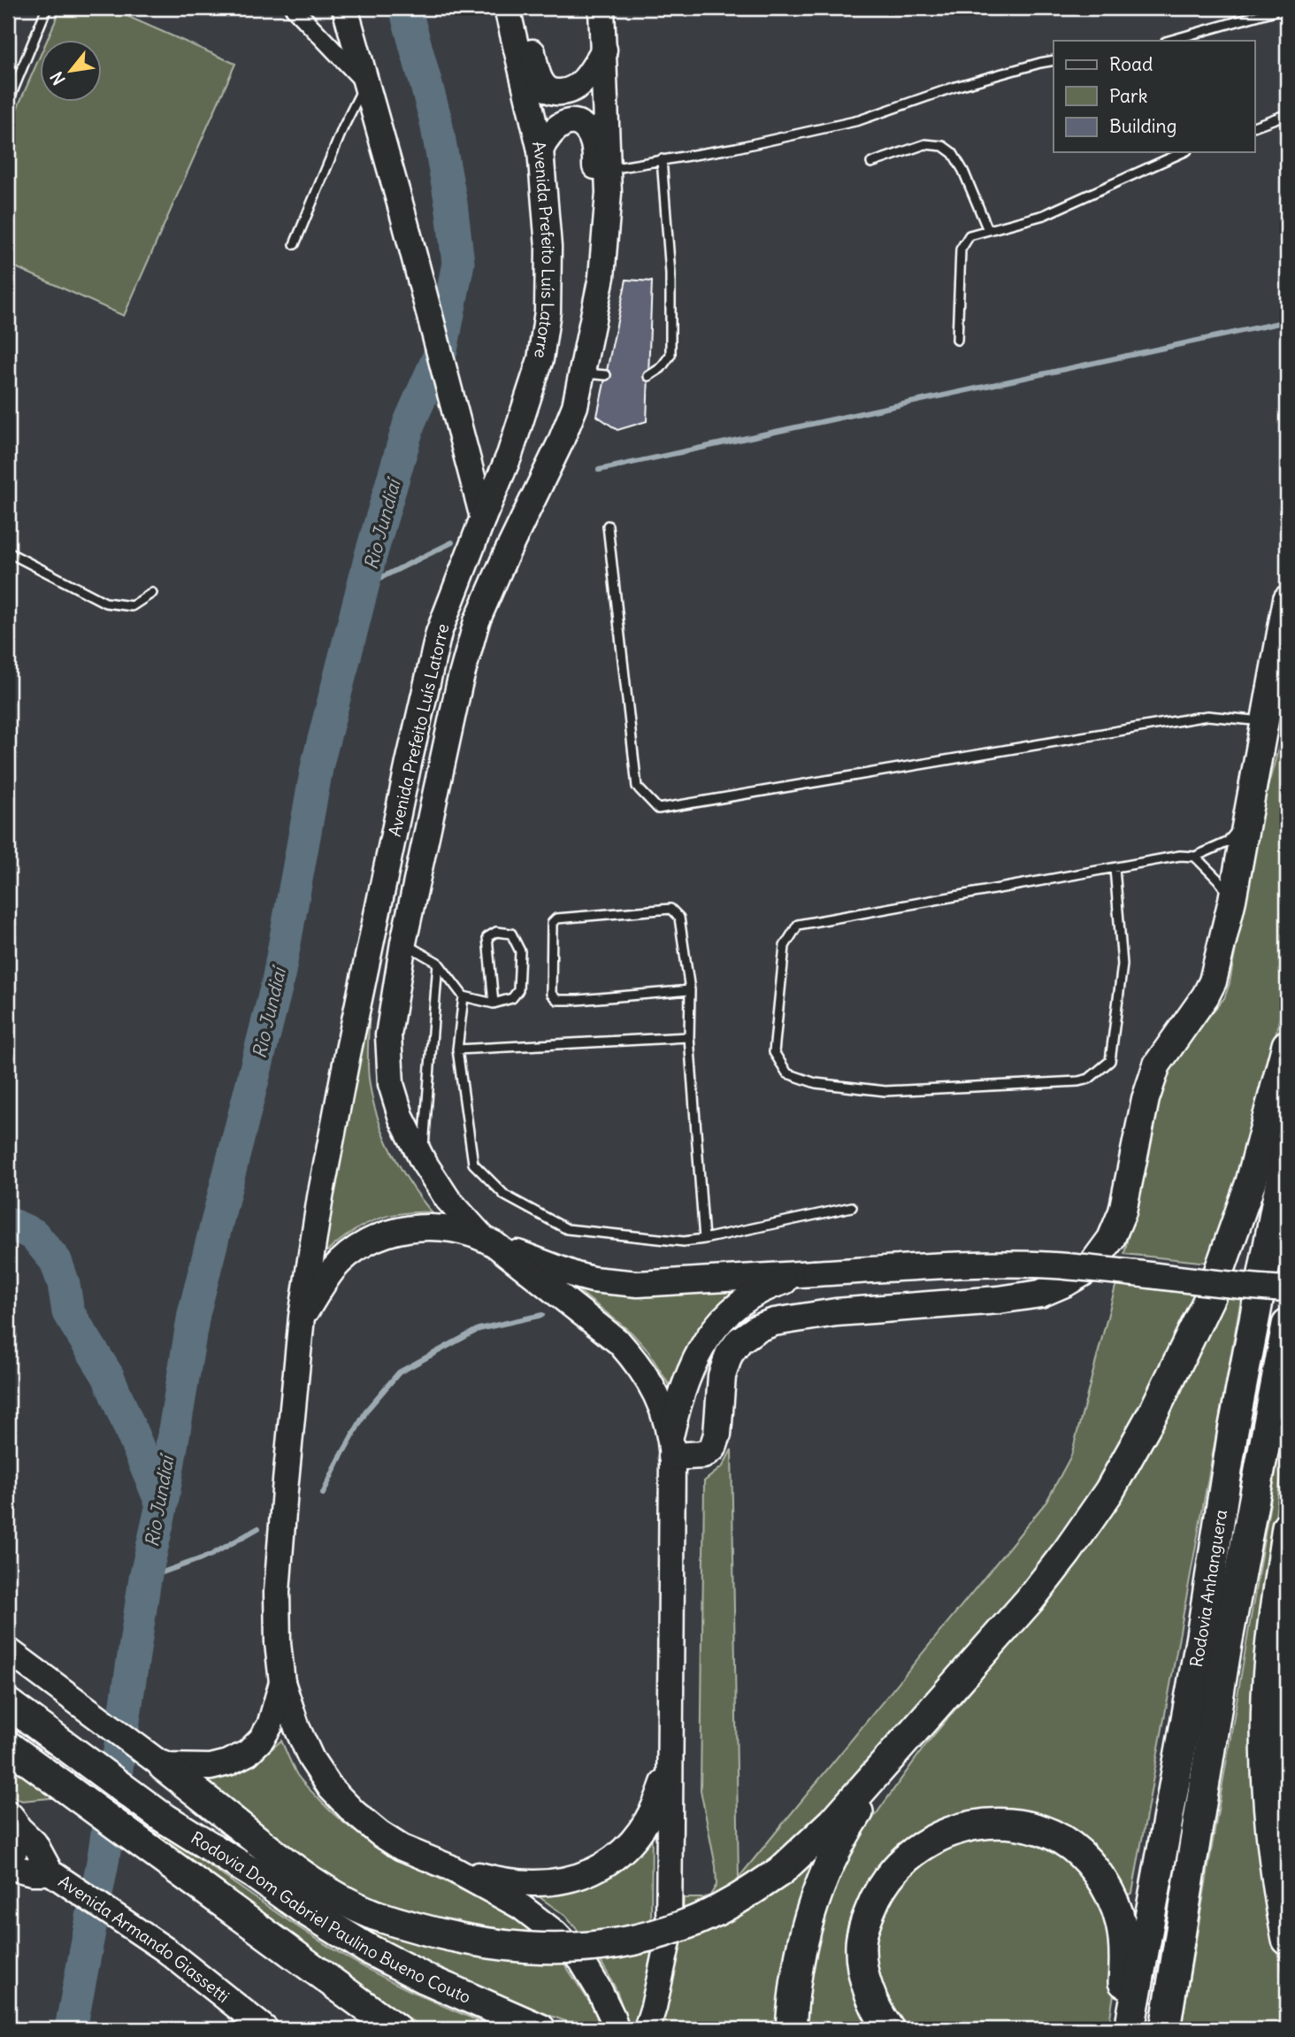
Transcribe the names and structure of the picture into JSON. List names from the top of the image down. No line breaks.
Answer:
{"streets":{"highway":["Rodovia Anhanguera","Rodovia Dom Gabriel Paulino Bueno Couto"],"main road":["Avenida Prefeito Luís Latorre","Avenida Armando Giassetti"]},"water":["Rio Jundiaí"],"legend":["Road","Park","Building"],"north":"bottom left"}
